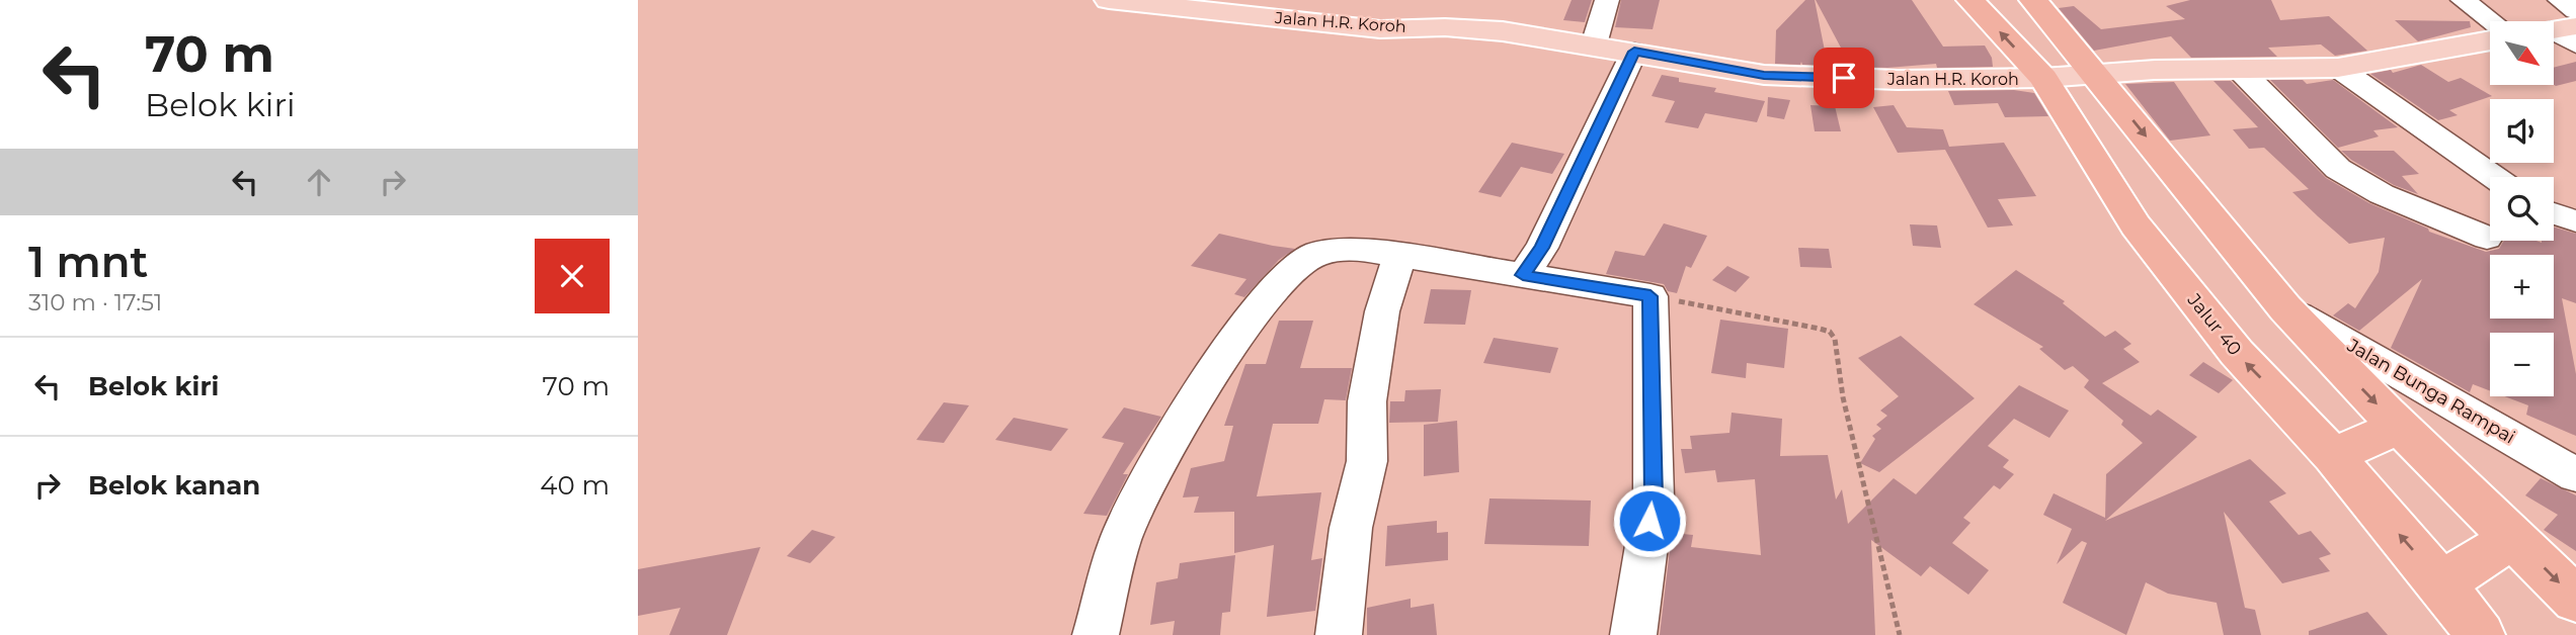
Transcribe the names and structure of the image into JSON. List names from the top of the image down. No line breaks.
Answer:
{"streets":{"highway":["Jalur 40"],"main road":["Jalan H.R. Koroh"],"street":["Jalan Bunga Rampai"]},"crossings":[["Jalan H.R. Koroh","Jalur 40"]],"north":"bottom right","page":{"turn":["70 m","Belok kiri"],"map_buttons":["+","−"],"heading":["1 mnt","310 m · 17:51"],"list":[{"name":"Belok kiri","value":"70 m"},{"name":"Belok kanan","value":"40 m"}]}}
